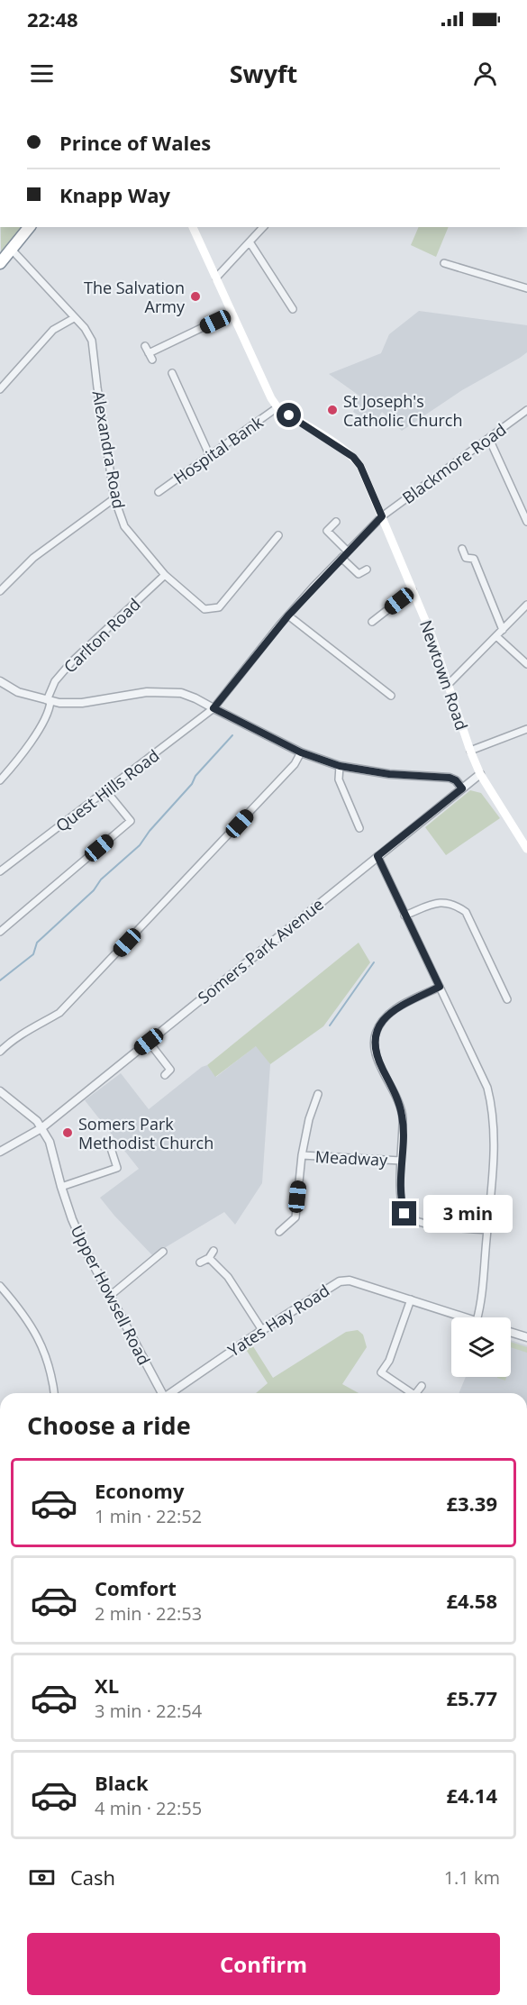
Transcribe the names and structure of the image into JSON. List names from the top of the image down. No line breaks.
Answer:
{"streets":{"main road":["Newtown Road"],"street":["Alexandra Road","Hospital Bank","Blackmore Road","Carlton Road","Quest Hills Road","Somers Park Avenue","Meadway","Upper Howsell Road","Yates Hay Road"]},"crossings":[["Alexandra Road","Carlton Road"],["Hospital Bank","Newtown Road"],["Blackmore Road","Newtown Road"],["Blackmore Road","Quest Hills Road"],["Newtown Road","Somers Park Avenue"],["Somers Park Avenue","Upper Howsell Road"]],"places":["The Salvation Army","St Joseph's Catholic Church","Somers Park Methodist Church"],"page":{"status":"22:48","header":"Swyft","banner":["Prince of Wales","Knapp Way"],"bubble":"3 min","heading":"Choose a ride","list":[{"name":"Economy","note":"1 min · 22:52","value":"£3.39"},{"name":"Comfort","note":"2 min · 22:53","value":"£4.58"},{"name":"XL","note":"3 min · 22:54","value":"£5.77"},{"name":"Black","note":"4 min · 22:55","value":"£4.14"}],"pay":["Cash","1.1 km"],"buttons":"Confirm"}}
